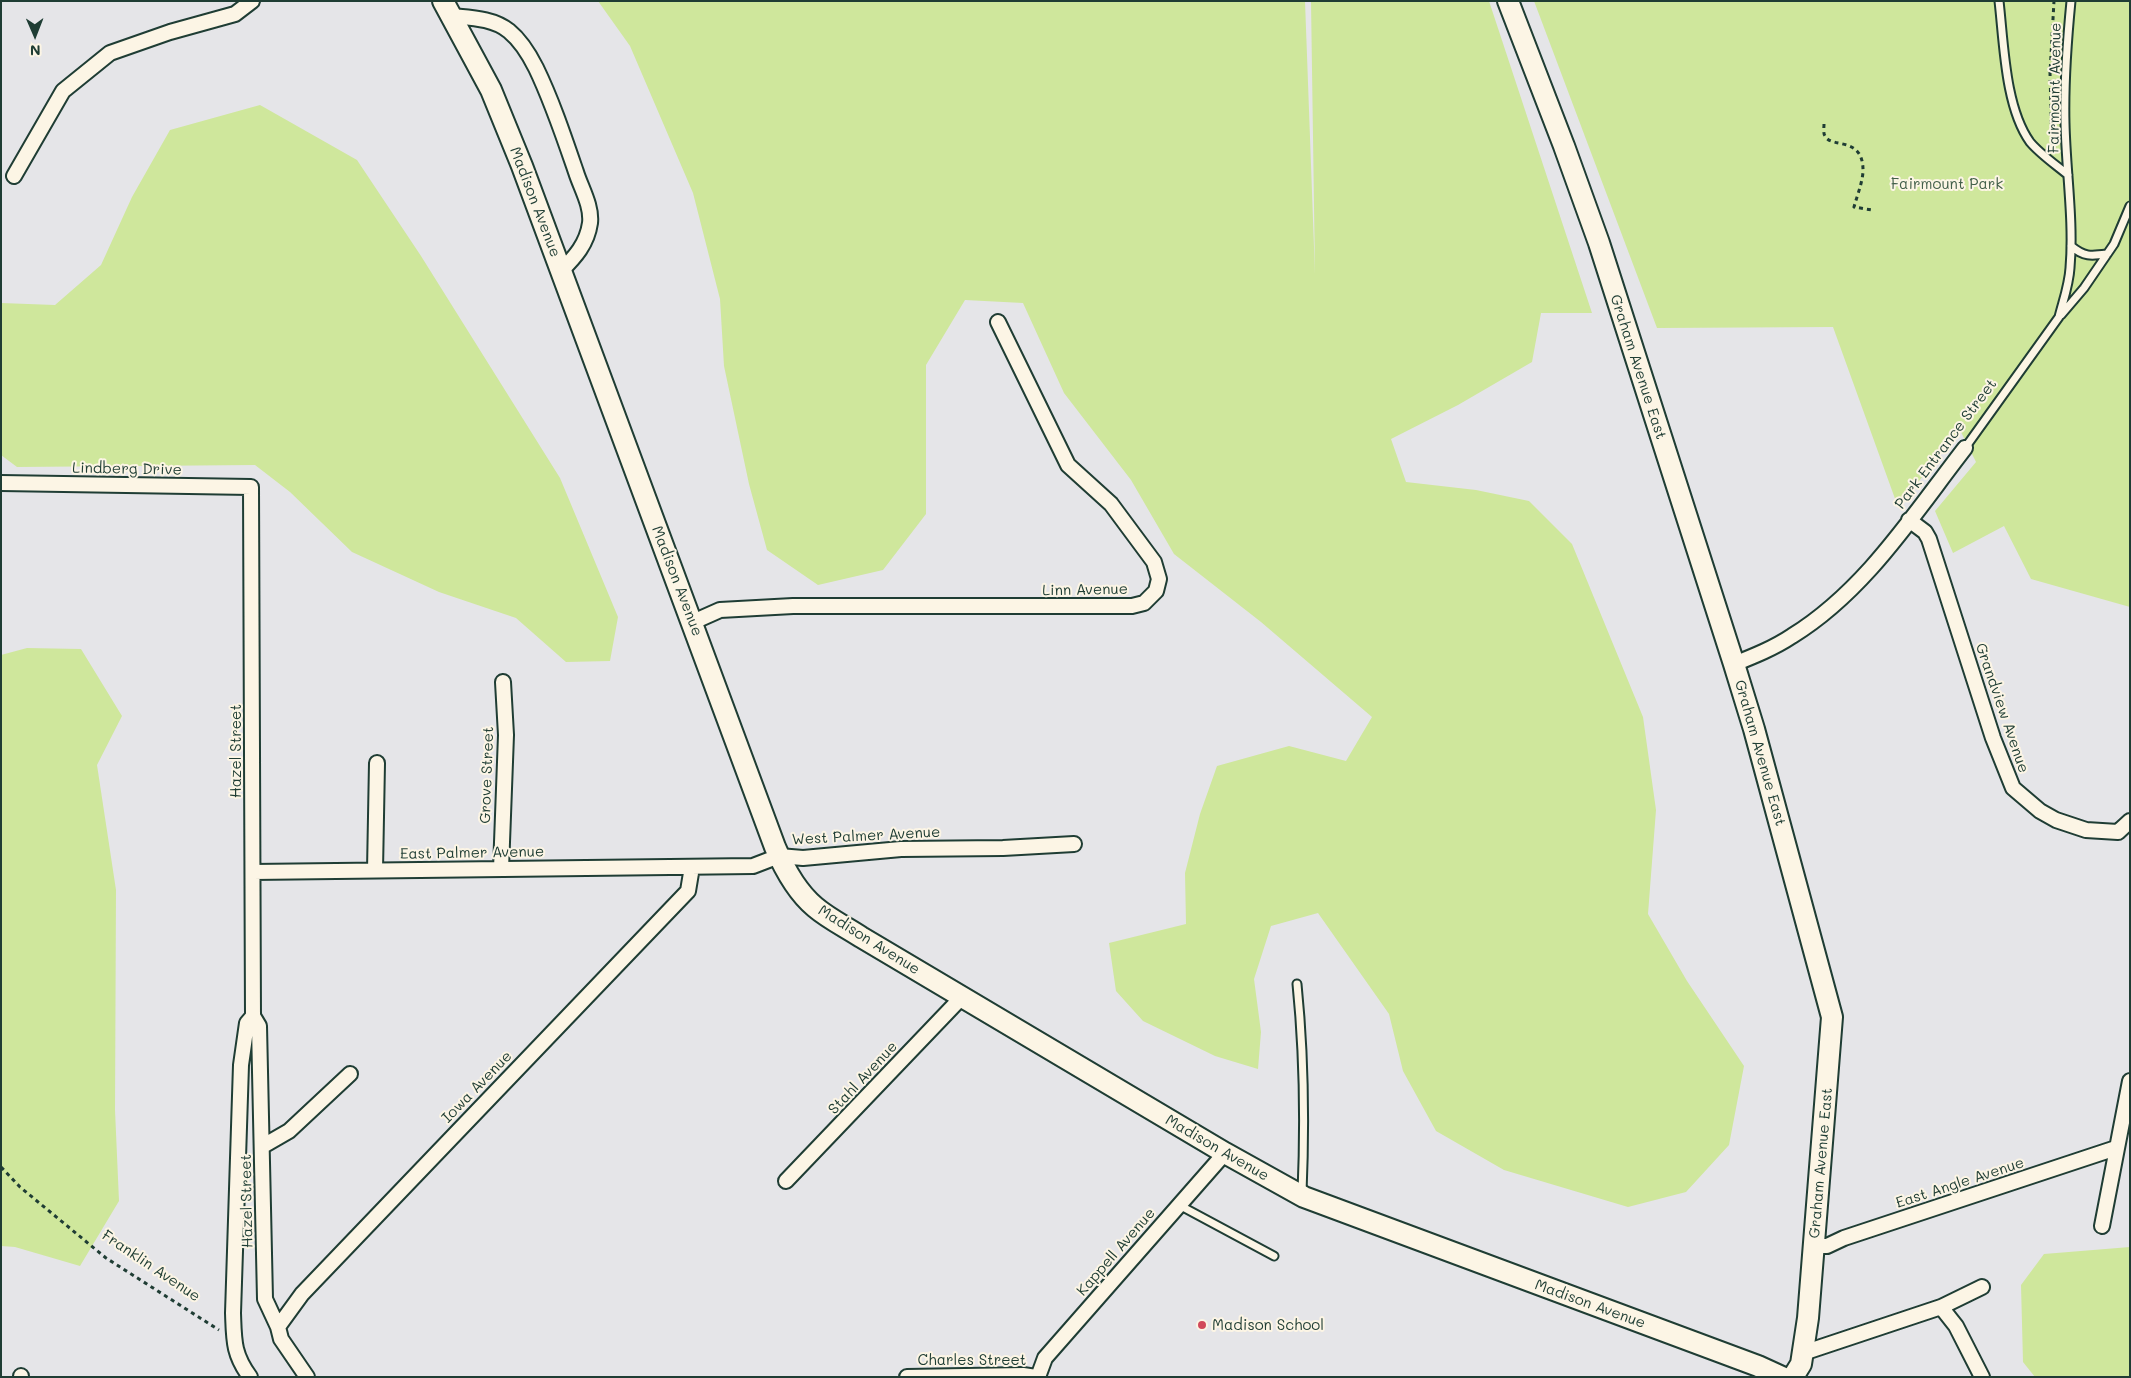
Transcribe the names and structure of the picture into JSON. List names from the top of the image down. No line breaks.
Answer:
{"streets":{"main road":["Madison Avenue","Graham Avenue East"],"street":["Park Entrance Street","Lindberg Drive","Linn Avenue","Grandview Avenue","Hazel Street","Grove Street","West Palmer Avenue","East Palmer Avenue","Stahl Avenue","Iowa Avenue","East Angle Avenue","Kappell Avenue","Charles Street"],"lane":["Fairmount Avenue"],"path":["Franklin Avenue"]},"crossings":[["Fairmount Avenue","Park Entrance Street"],["Madison Avenue","Linn Avenue"],["Madison Avenue","West Palmer Avenue"],["Madison Avenue","Stahl Avenue"],["Madison Avenue","Kappell Avenue"],["Graham Avenue East","Park Entrance Street"],["Graham Avenue East","East Angle Avenue"],["Park Entrance Street","Grandview Avenue"],["Lindberg Drive","Hazel Street"],["Hazel Street","East Palmer Avenue"],["Hazel Street","Iowa Avenue"],["Hazel Street","Franklin Avenue"],["Grove Street","East Palmer Avenue"],["West Palmer Avenue","East Palmer Avenue"],["West Palmer Avenue","Iowa Avenue"],["East Palmer Avenue","Iowa Avenue"],["Kappell Avenue","Charles Street"]],"parks":["Fairmount Park"],"places":["Madison School"],"north":"bottom"}
